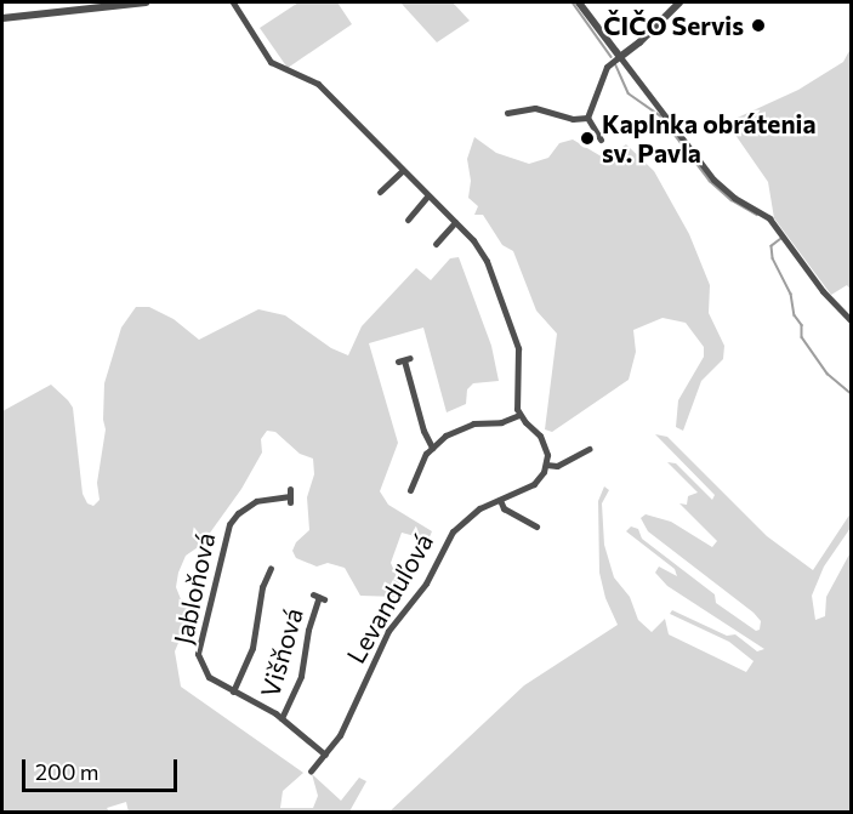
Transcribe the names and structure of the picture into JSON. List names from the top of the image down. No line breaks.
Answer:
{"streets":{"street":["Jabloňová","Levanduľová","Višňová"]},"crossings":[["Jabloňová","Levanduľová"],["Jabloňová","Višňová"]],"places":["ČIČO Servis","Kaplnka obrátenia sv. Pavla"],"scale_bar":"200 m"}
